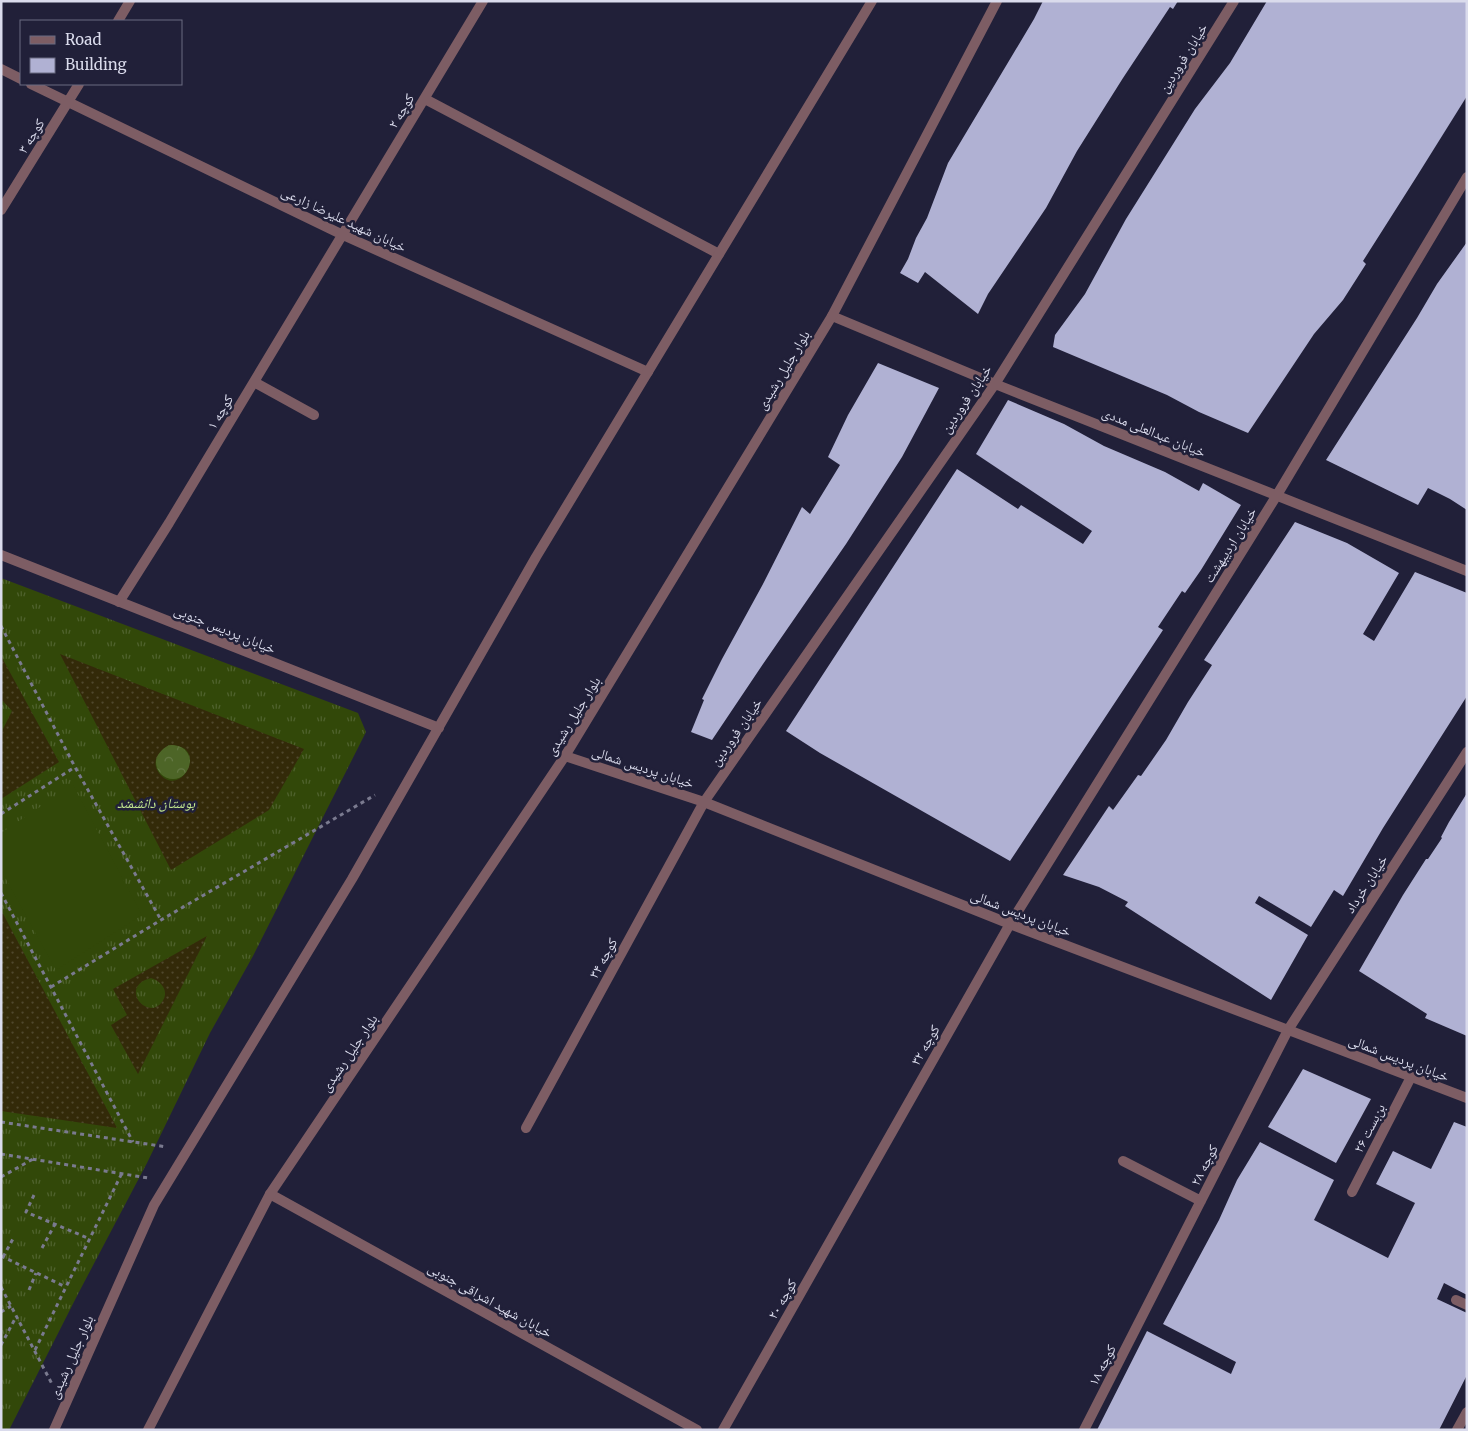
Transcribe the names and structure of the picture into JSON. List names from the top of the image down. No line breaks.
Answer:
{"streets":{"street":["خیابان فروردین","کوچه ۲","کوچه ۳","خیابان شهید علیرضا زارعی","بلوار جلیل رشیدی","کوچه ۱","خیابان عبدالعلی مددی","خیابان اردیبهشت","خیابان پردیس جنوبی","خیابان پردیس شمالی","خیابان خرداد","کوچه ۳۴","کوچه ۳۲","بن‌بست ۲۶","کوچه ۲۸","کوچه ۲۰","خیابان شهید اشراقی جنوبی","کوچه ۱۸"]},"crossings":[["خیابان فروردین","خیابان عبدالعلی مددی"],["خیابان فروردین","خیابان پردیس شمالی"],["خیابان فروردین","کوچه ۳۴"],["کوچه ۲","خیابان شهید علیرضا زارعی"],["کوچه ۲","کوچه ۱"],["کوچه ۳","خیابان شهید علیرضا زارعی"],["خیابان شهید علیرضا زارعی","بلوار جلیل رشیدی"],["خیابان شهید علیرضا زارعی","کوچه ۱"],["بلوار جلیل رشیدی","خیابان عبدالعلی مددی"],["بلوار جلیل رشیدی","خیابان پردیس جنوبی"],["بلوار جلیل رشیدی","خیابان پردیس شمالی"],["بلوار جلیل رشیدی","خیابان شهید اشراقی جنوبی"],["کوچه ۱","خیابان پردیس جنوبی"],["خیابان عبدالعلی مددی","خیابان اردیبهشت"],["خیابان اردیبهشت","خیابان پردیس شمالی"],["خیابان اردیبهشت","کوچه ۳۲"],["خیابان پردیس شمالی","خیابان خرداد"],["خیابان پردیس شمالی","کوچه ۳۴"],["خیابان پردیس شمالی","کوچه ۳۲"],["خیابان پردیس شمالی","بن‌بست ۲۶"],["خیابان پردیس شمالی","کوچه ۲۸"],["خیابان خرداد","کوچه ۲۸"],["کوچه ۳۲","کوچه ۲۰"],["کوچه ۲۸","کوچه ۱۸"]],"parks":["بوستان دانشمند"],"legend":["Road","Building"]}
